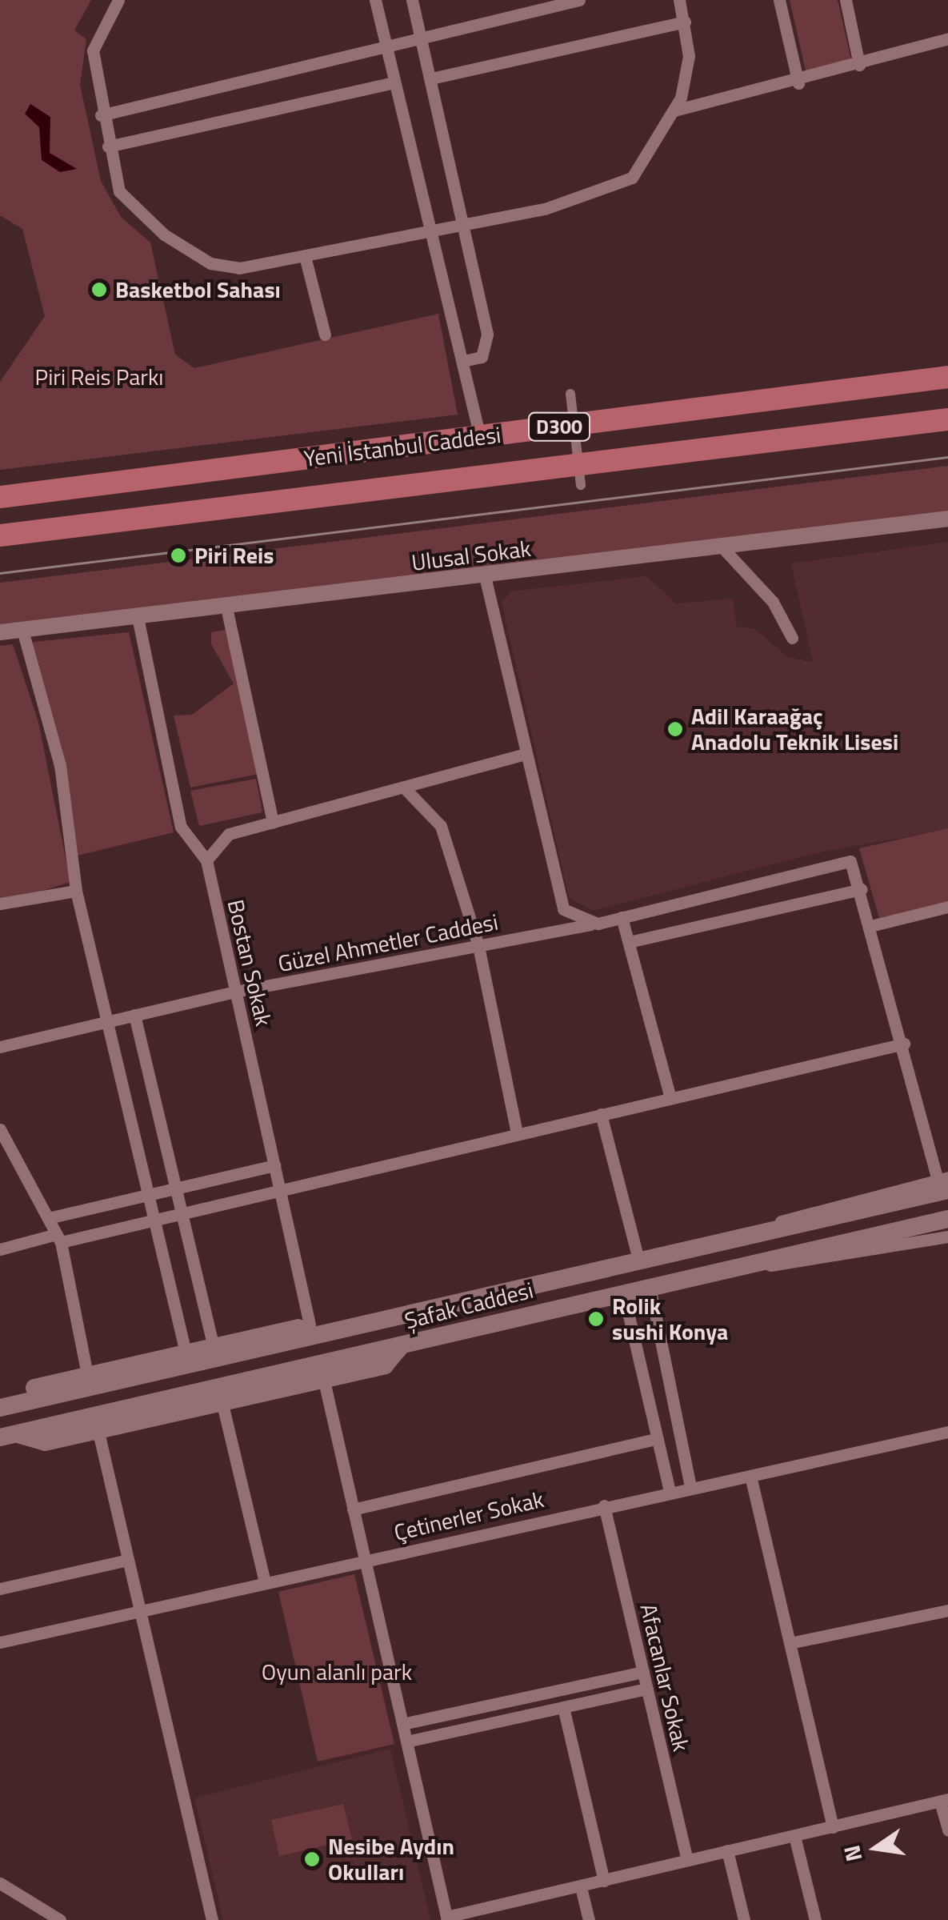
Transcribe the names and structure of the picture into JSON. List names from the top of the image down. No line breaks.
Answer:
{"streets":{"highway":["D300","Yeni İstanbul Caddesi"],"main road":["Şafak Caddesi"],"street":["Ulusal Sokak","Güzel Ahmetler Caddesi","Bostan Sokak","Çetinerler Sokak","Afacanlar Sokak"]},"crossings":[["Ulusal Sokak","Bostan Sokak"],["Güzel Ahmetler Caddesi","Bostan Sokak"],["Çetinerler Sokak","Afacanlar Sokak"]],"parks":["Piri Reis Parkı","Oyun alanlı park"],"places":["Basketbol Sahası","Piri Reis","Adil Karaağaç Anadolu Teknik Lisesi","Rolik sushi Konya","Nesibe Aydın Okulları"],"north":"left"}
